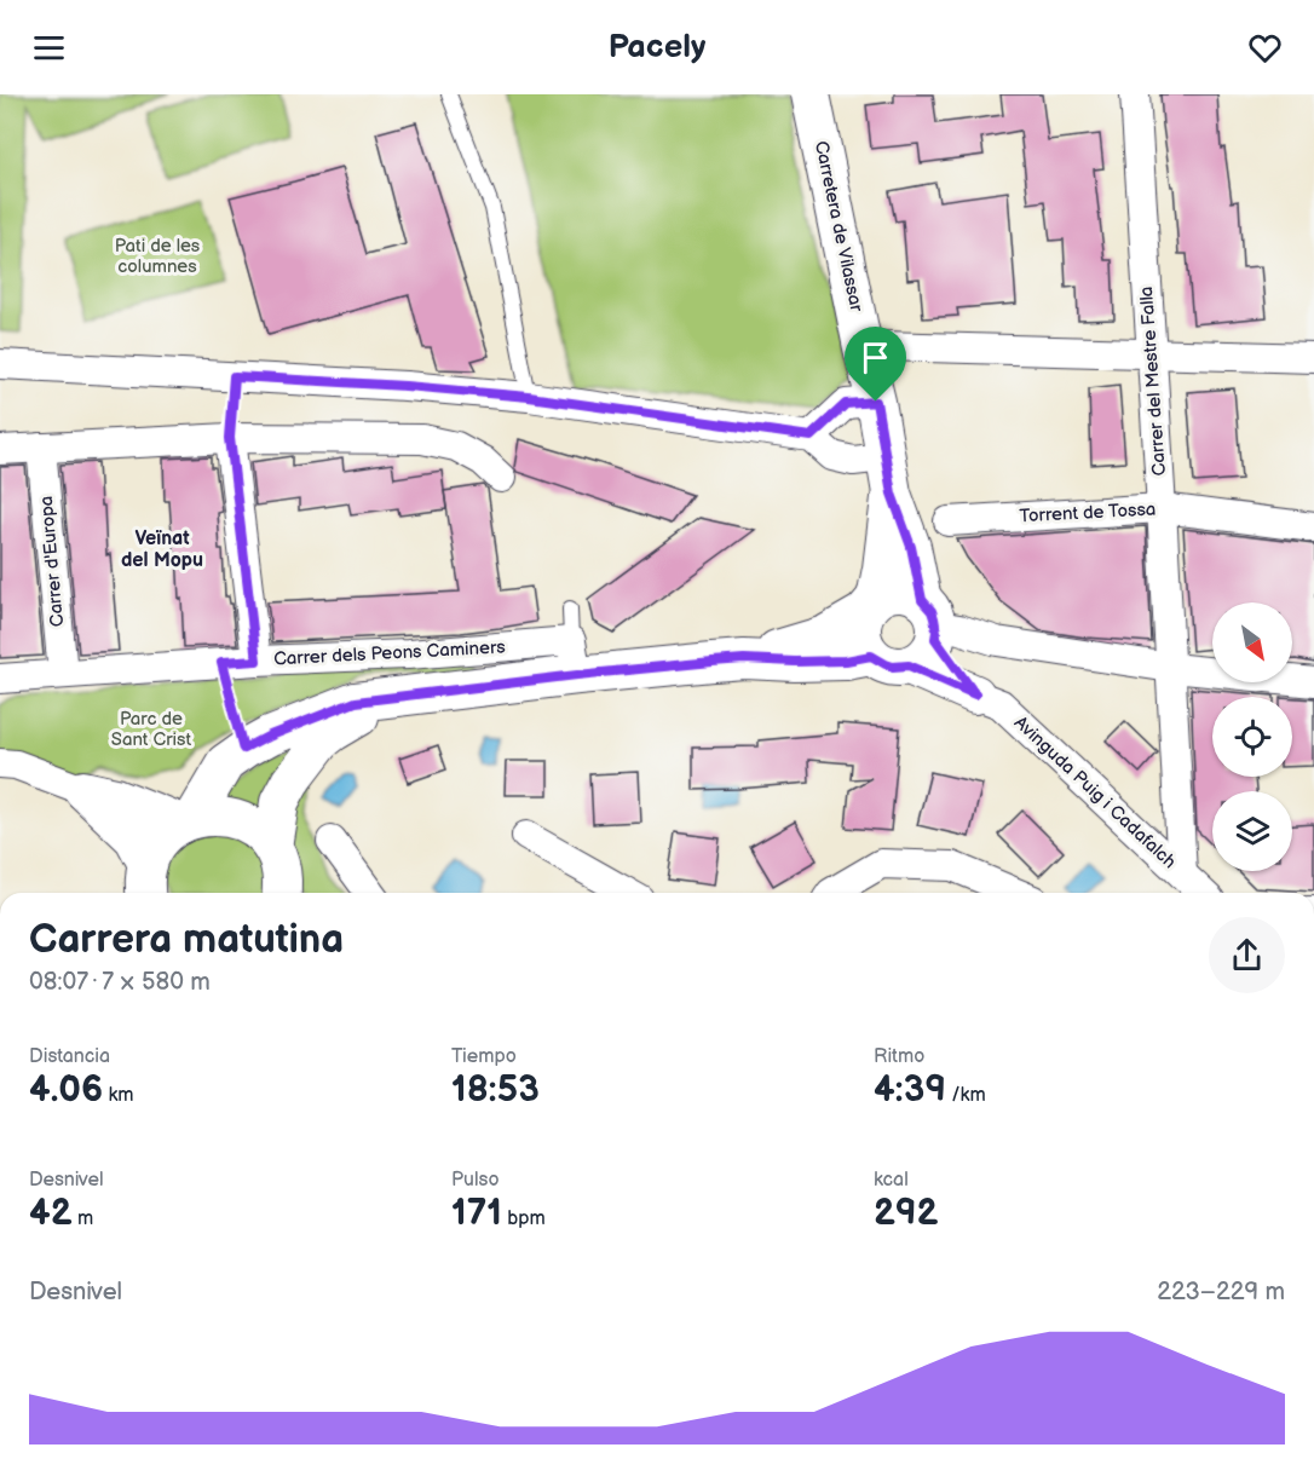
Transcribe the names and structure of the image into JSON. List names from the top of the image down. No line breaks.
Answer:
{"streets":{"street":["Carretera de Vilassar","Carrer del Mestre Falla","Torrent de Tossa","Carrer d'Europa","Carrer dels Peons Caminers","Avinguda Puig i Cadafalch"]},"crossings":[["Carrer del Mestre Falla","Torrent de Tossa"],["Carrer del Mestre Falla","Avinguda Puig i Cadafalch"],["Carrer d'Europa","Carrer dels Peons Caminers"]],"districts":["Veïnat del Mopu"],"parks":["Pati de les columnes","Parc de Sant Crist"],"north":"bottom right","page":{"header":"Pacely","heading":["Carrera matutina","08:07 · 7 × 580 m"],"stats":[["Distancia","4.06 km"],["Tiempo","18:53"],["Ritmo","4:39 /km"],["Desnivel","42 m"],["Pulso","171 bpm"],["kcal","292"]],"chart":["Desnivel","223–229 m"]}}
